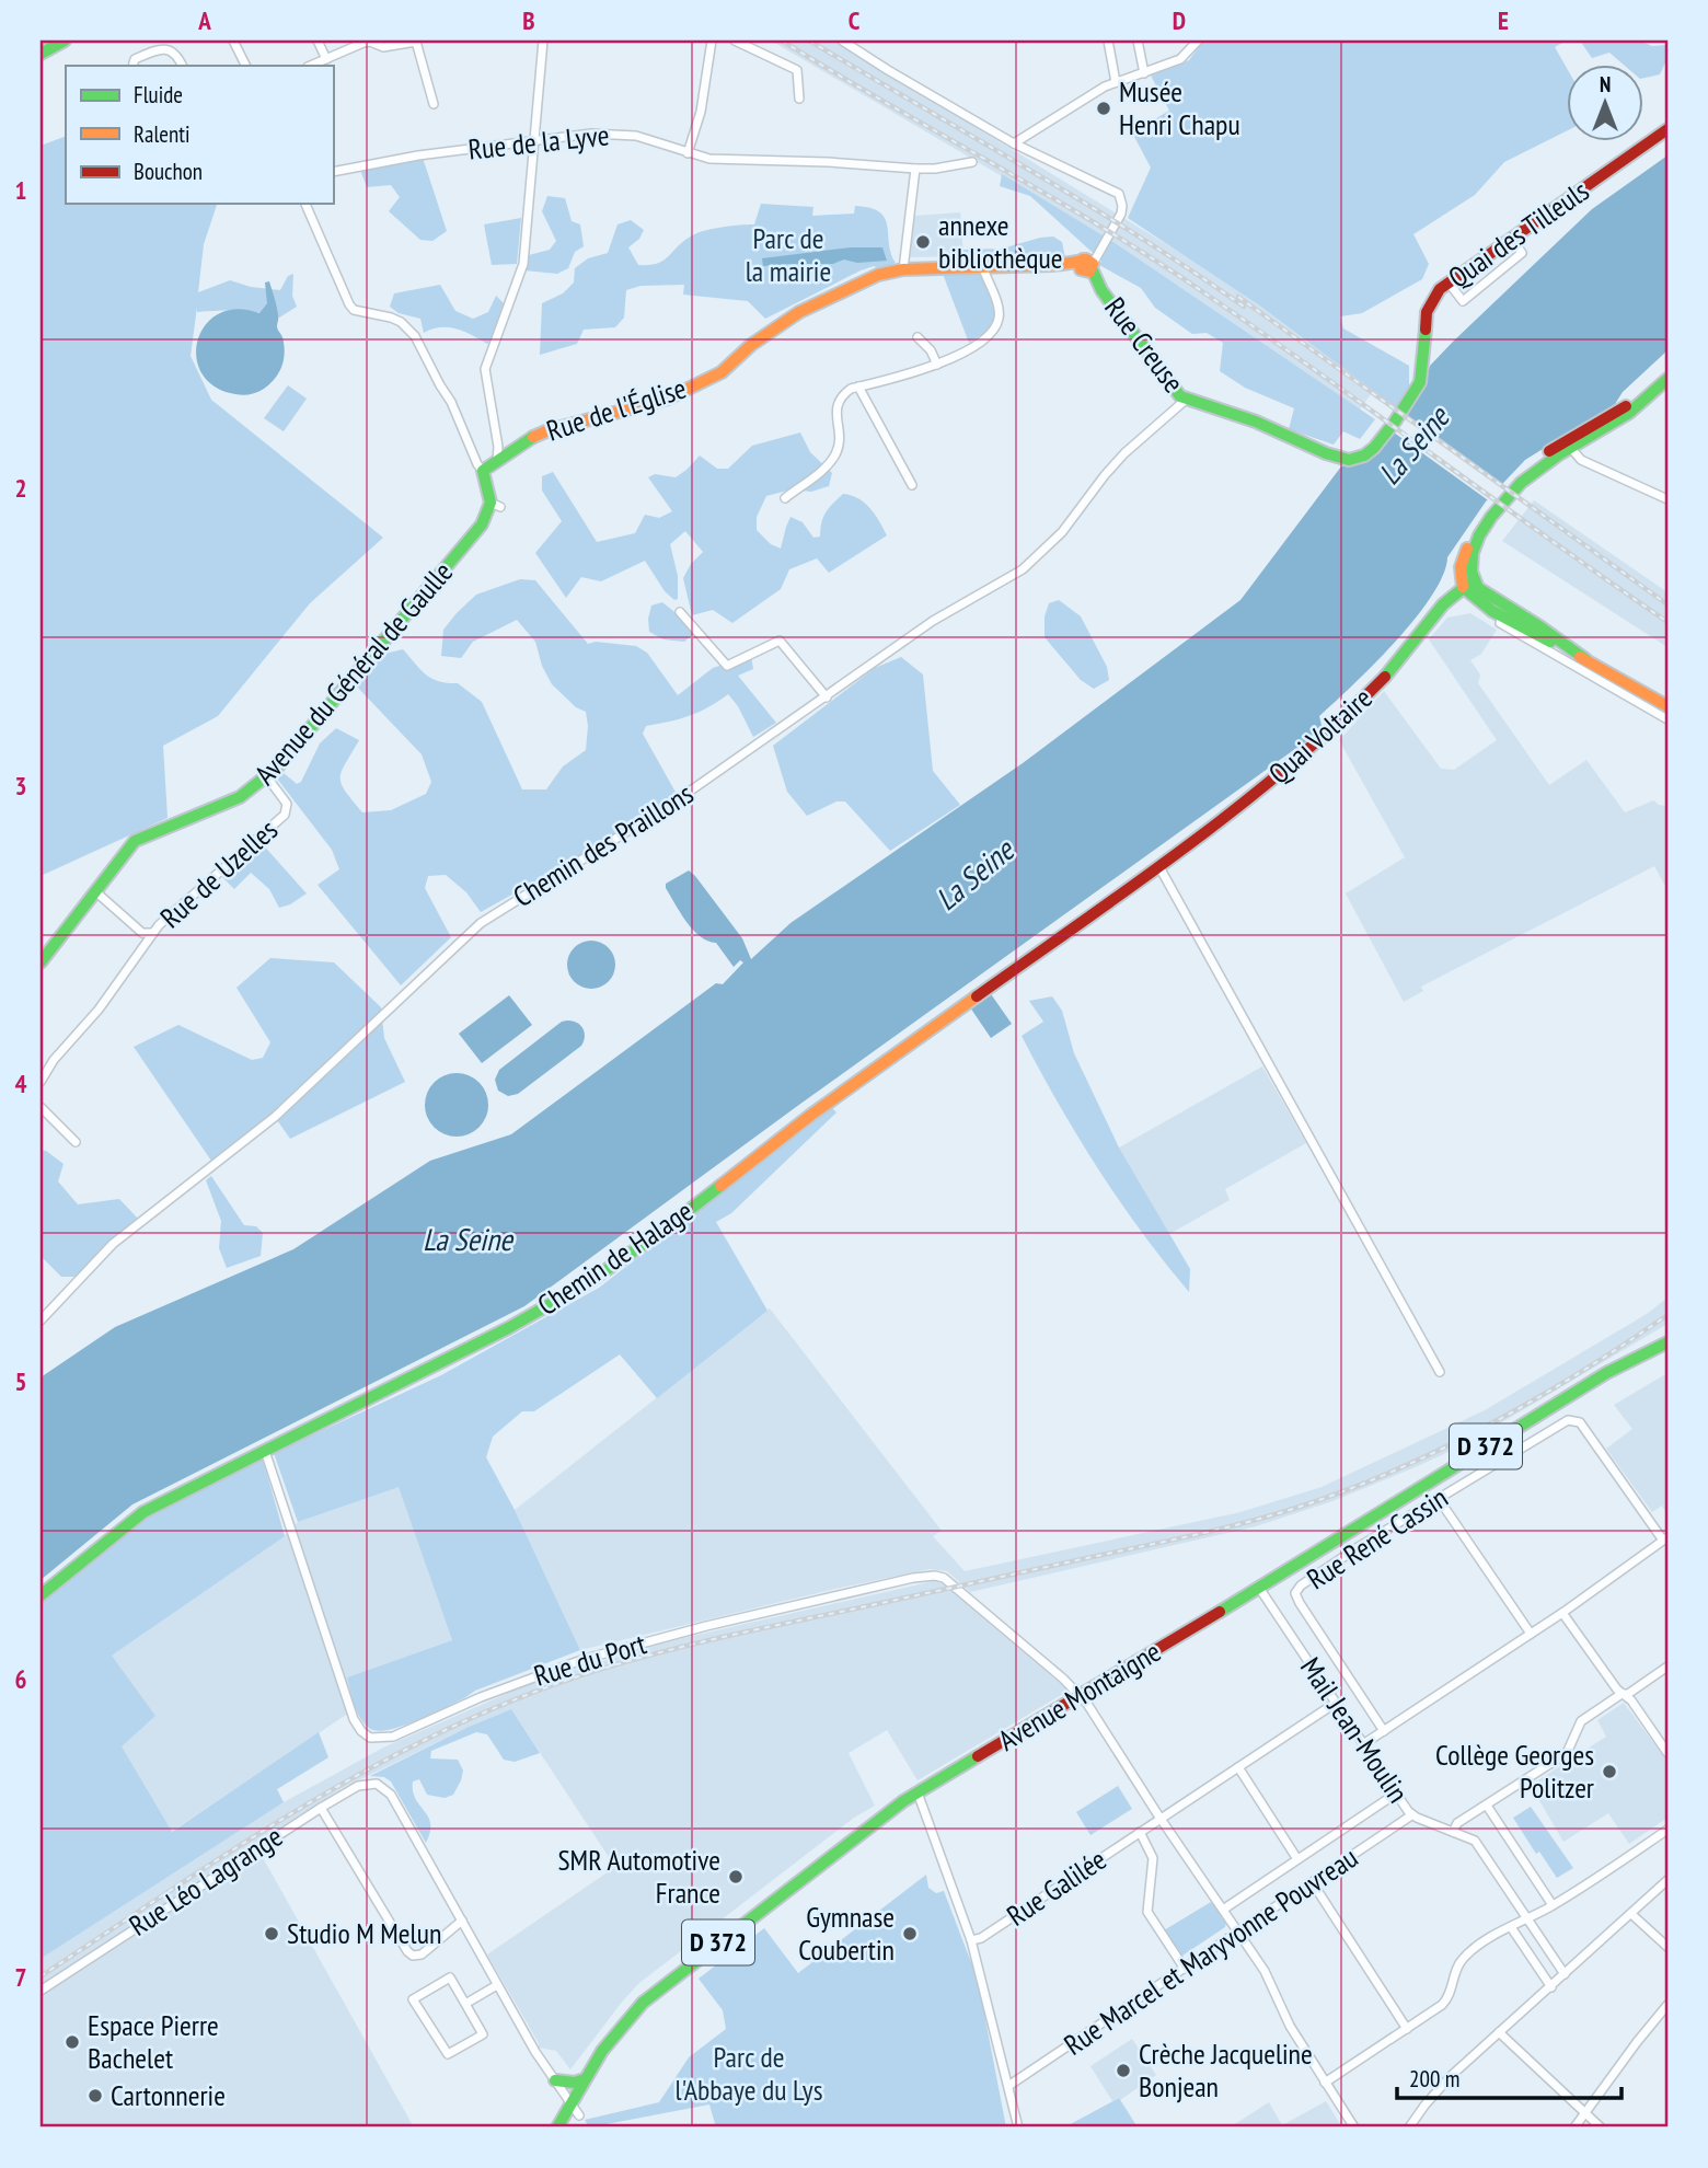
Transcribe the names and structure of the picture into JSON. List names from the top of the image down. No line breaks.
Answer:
{"streets":{"street":["Rue de la Lyve","Quai des Tilleuls","Rue Creuse","Rue de l'Église","Avenue du Général de Gaulle","Quai Voltaire","Chemin des Praillons","Rue de Uzelles","Chemin de Halage","D 372","Rue René Cassin","Rue du Port","Avenue Montaigne","Mail Jean-Moulin","Rue Léo Lagrange","Rue Galilée","Rue Marcel et Maryvonne Pouvreau"]},"crossings":[["Quai des Tilleuls","Rue Creuse"],["Quai des Tilleuls","Chemin des Praillons"],["Rue Creuse","Rue de l'Église"],["Rue Creuse","Chemin des Praillons"],["Rue de l'Église","Avenue du Général de Gaulle"],["Avenue du Général de Gaulle","Rue de Uzelles"],["Quai Voltaire","Chemin de Halage"],["Chemin de Halage","Rue du Port"],["Rue René Cassin","Mail Jean-Moulin"],["Rue du Port","Avenue Montaigne"],["Avenue Montaigne","Mail Jean-Moulin"],["Mail Jean-Moulin","Rue Galilée"],["Mail Jean-Moulin","Rue Marcel et Maryvonne Pouvreau"]],"water":["La Seine"],"parks":["Parc de la mairie","Parc de l'Abbaye du Lys"],"places":["Musée Henri Chapu","annexe bibliothèque","Collège Georges Politzer","SMR Automotive France","Studio M Melun","Gymnase Coubertin","Espace Pierre Bachelet","Crèche Jacqueline Bonjean","Cartonnerie"],"legend":["Fluide","Ralenti","Bouchon"],"scale_bar":"200 m","north":"top","grid":{"columns":["A","B","C","D","E"],"rows":["1","2","3","4","5","6","7"]}}
